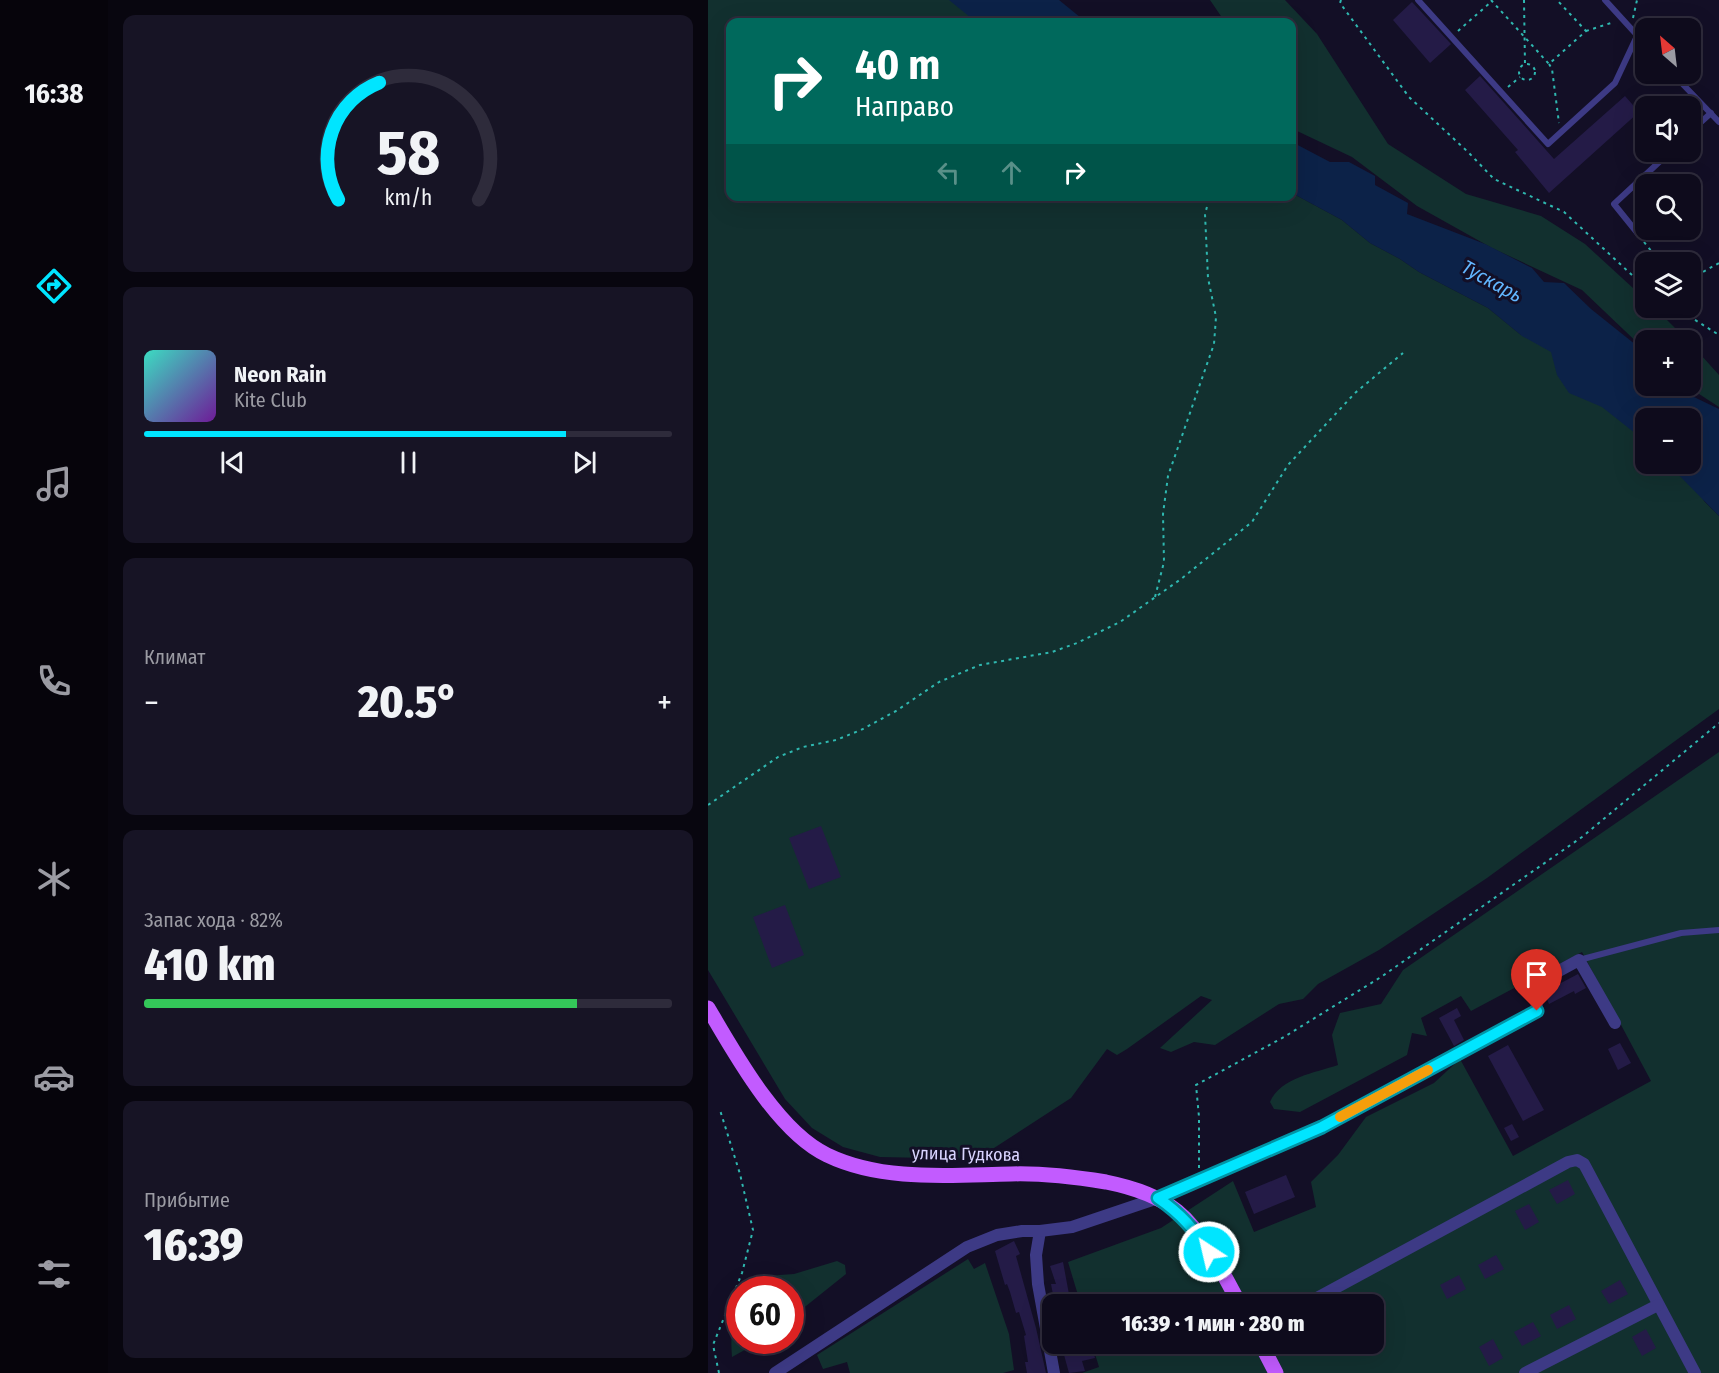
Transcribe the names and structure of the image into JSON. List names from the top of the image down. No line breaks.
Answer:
{"streets":{"main road":["улица Гудкова"]},"water":["Тускарь"],"north":"top left","page":{"tabs":"16:38","map_buttons":["+","−"],"turn":["40 m","Направо"],"song":["Neon Rain","Kite Club"],"tile":["Климат",["Запас хода · 82%","410 km"],["Прибытие","16:39"]],"heat":["−","20.5°","+"],"limit":"60","trip":"16:39 · 1 мин · 280 m","gauge":["58","km/h"]}}
